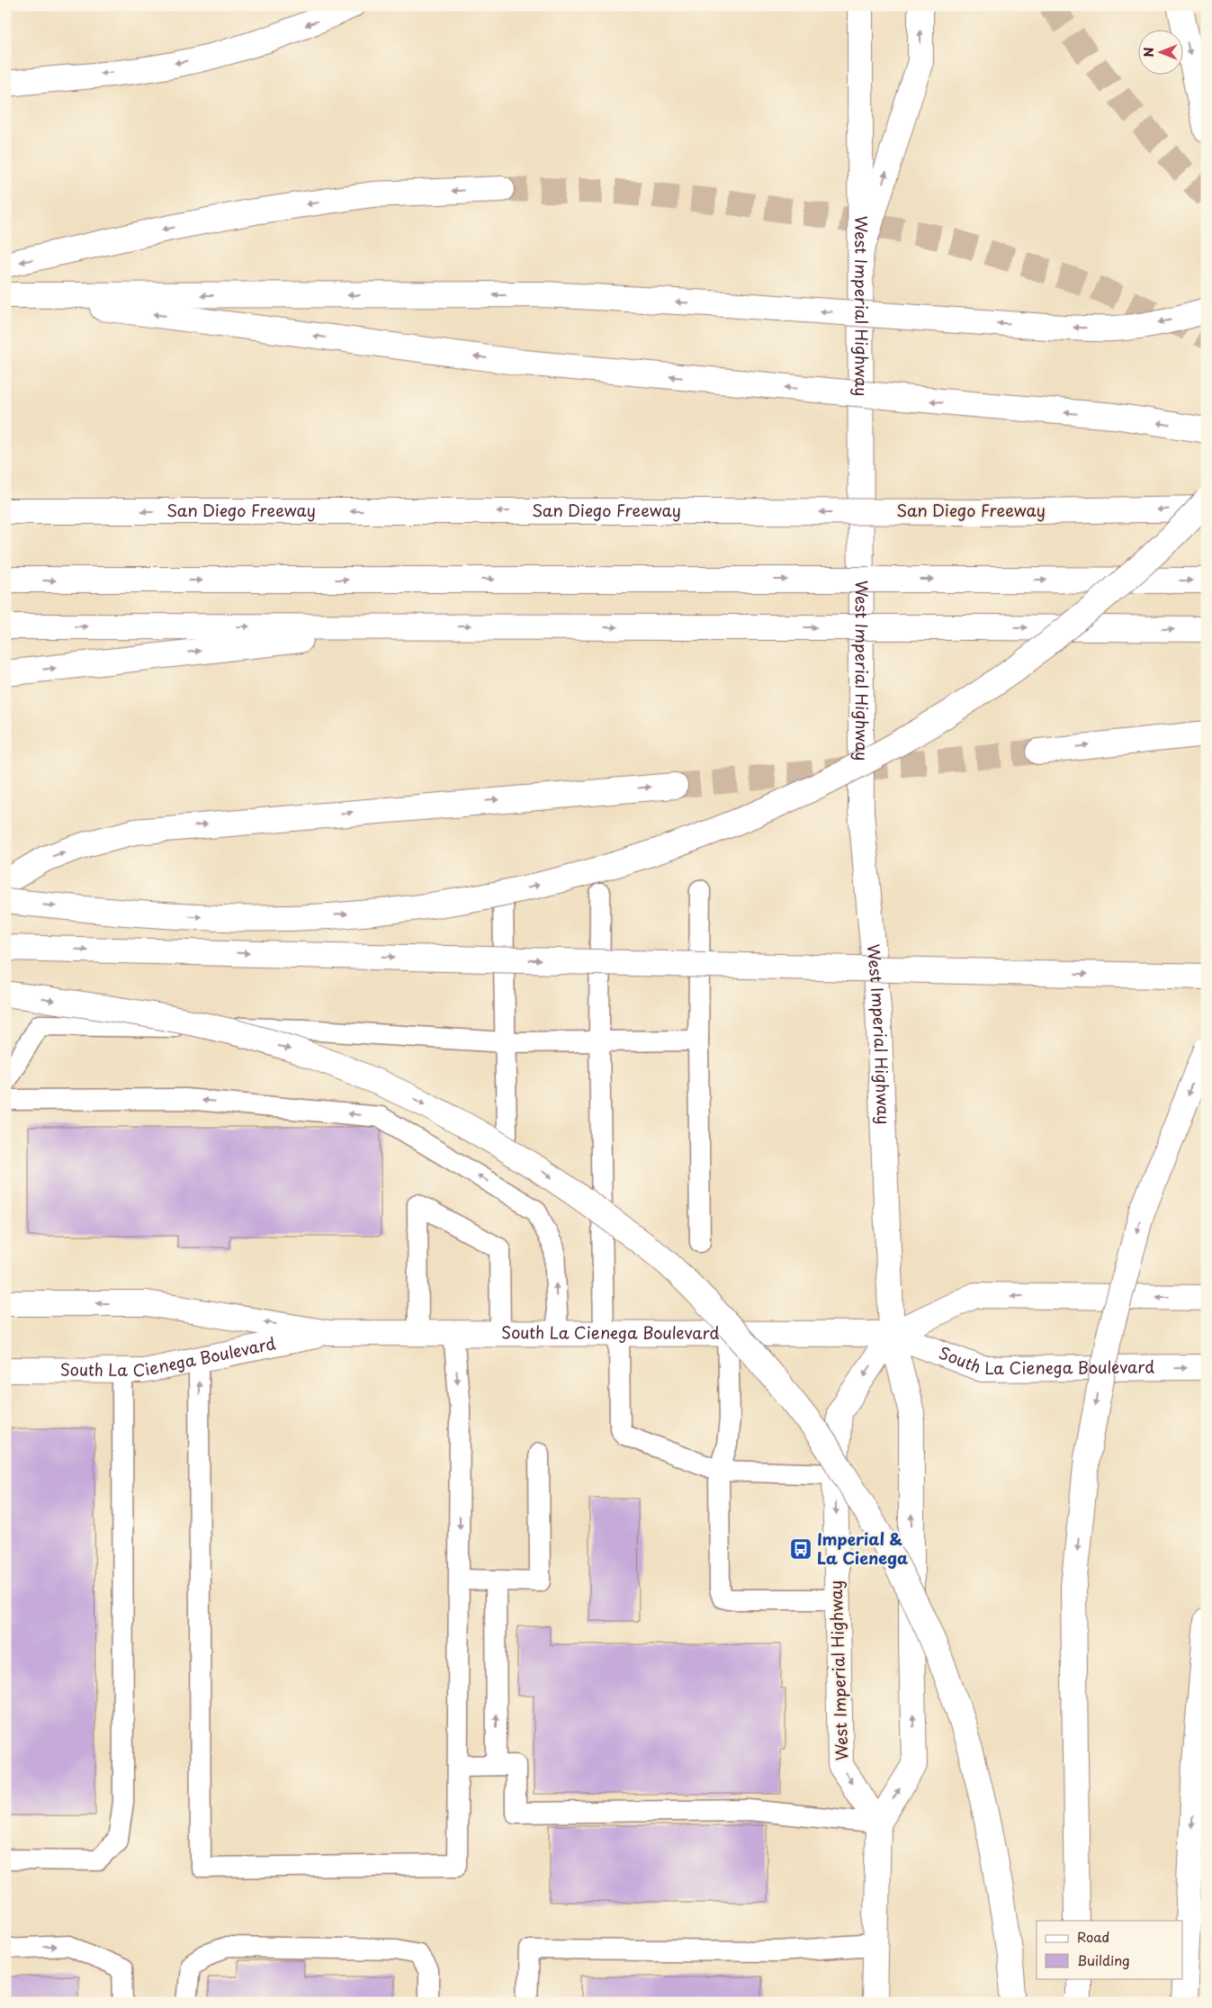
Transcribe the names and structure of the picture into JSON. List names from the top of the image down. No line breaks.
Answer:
{"streets":{"main road":["West Imperial Highway","San Diego Freeway","South La Cienega Boulevard"]},"crossings":[["West Imperial Highway","South La Cienega Boulevard"]],"places":{"bus stop":["Imperial & La Cienega"]},"legend":["Road","Building"],"north":"left"}
